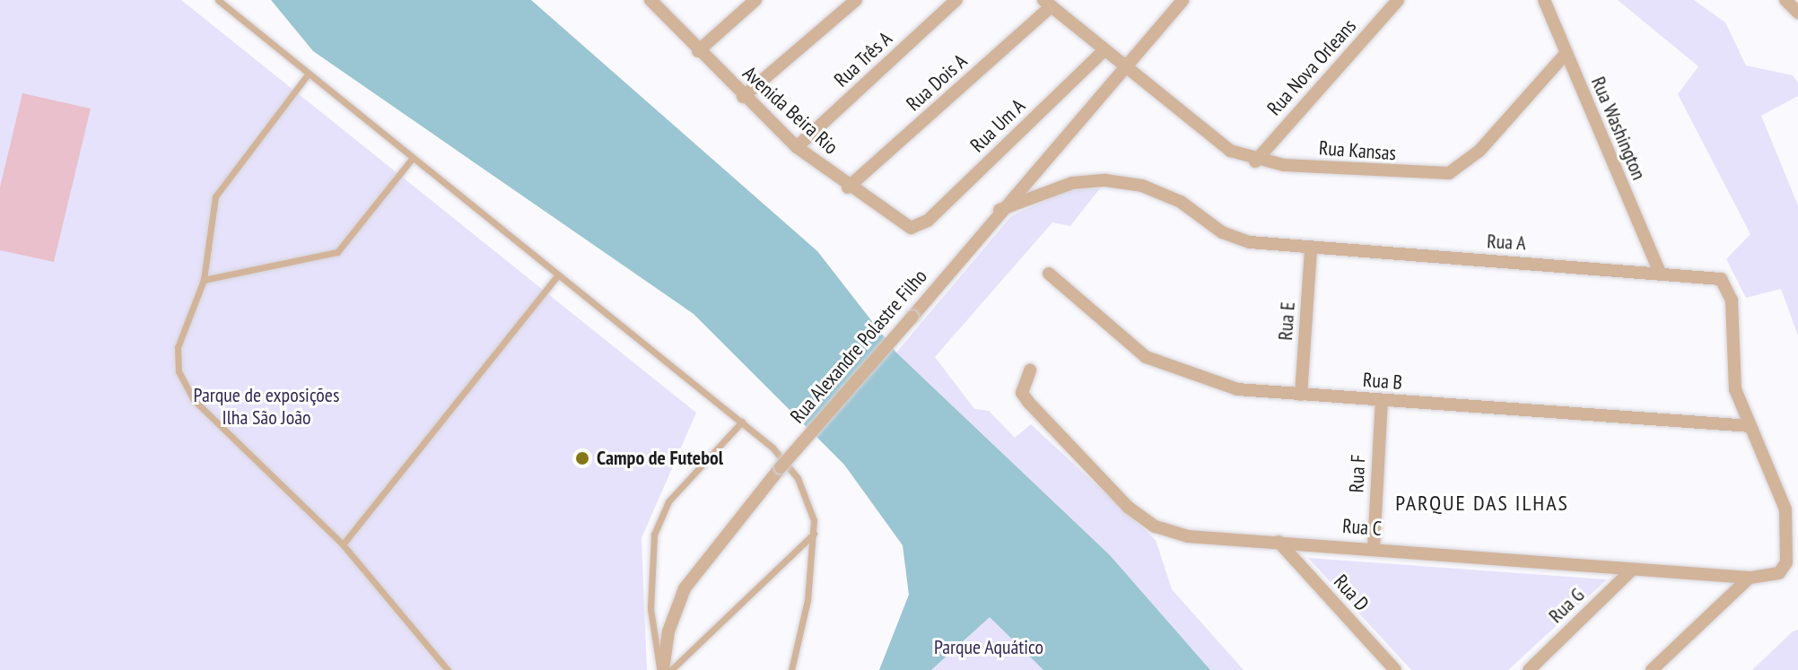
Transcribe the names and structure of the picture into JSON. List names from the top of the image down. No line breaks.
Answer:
{"streets":{"street":["Rua Três A","Rua Nova Orleans","Rua Dois A","Avenida Beira Rio","Rua Um A","Rua Washington","Rua Kansas","Rua A","Rua E","Rua Alexandre Polastre Filho","Rua B","Rua F","Rua C","Rua D","Rua G"]},"crossings":[["Rua Três A","Avenida Beira Rio"],["Rua Nova Orleans","Rua Kansas"],["Rua Dois A","Avenida Beira Rio"],["Rua Dois A","Rua Kansas"],["Avenida Beira Rio","Rua Um A"],["Rua Um A","Rua Kansas"],["Rua Washington","Rua Kansas"],["Rua Washington","Rua A"],["Rua Kansas","Rua Alexandre Polastre Filho"],["Rua A","Rua E"],["Rua A","Rua Alexandre Polastre Filho"],["Rua A","Rua B"],["Rua A","Rua C"],["Rua E","Rua B"],["Rua B","Rua F"],["Rua F","Rua C"],["Rua C","Rua D"],["Rua C","Rua G"]],"districts":["PARQUE DAS ILHAS"],"parks":["Parque de exposições Ilha São João","Parque Aquático"],"places":["Campo de Futebol"]}
